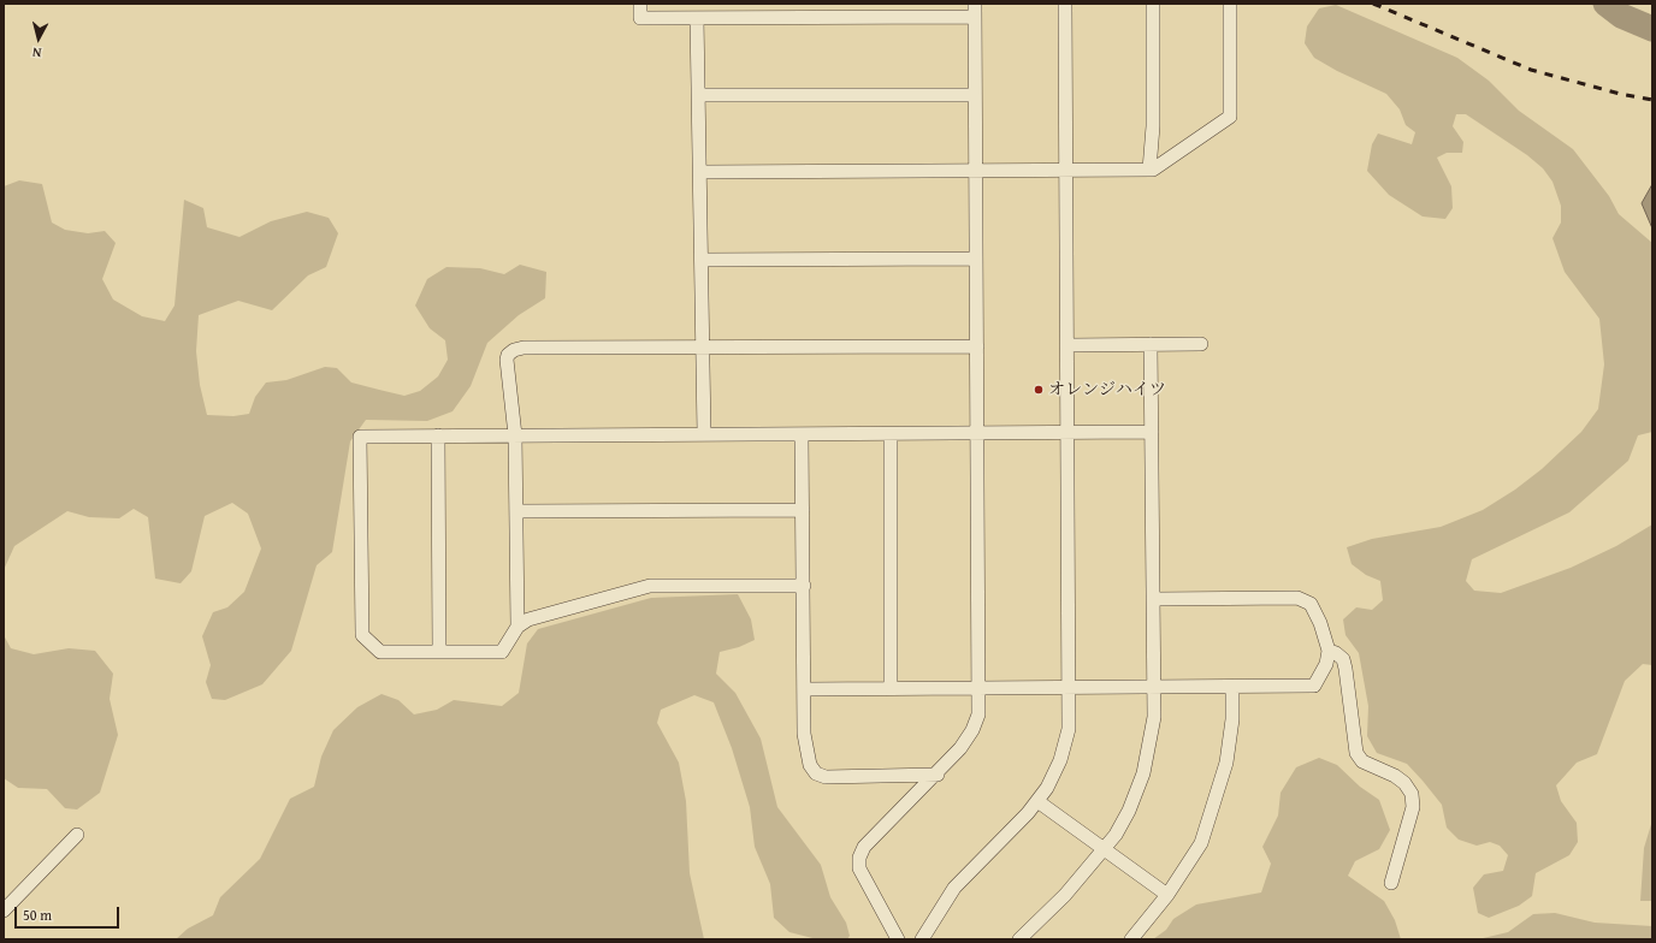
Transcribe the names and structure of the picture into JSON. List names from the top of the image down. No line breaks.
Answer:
{"places":["オレンジハイツ"],"scale_bar":"50 m","north":"bottom"}
